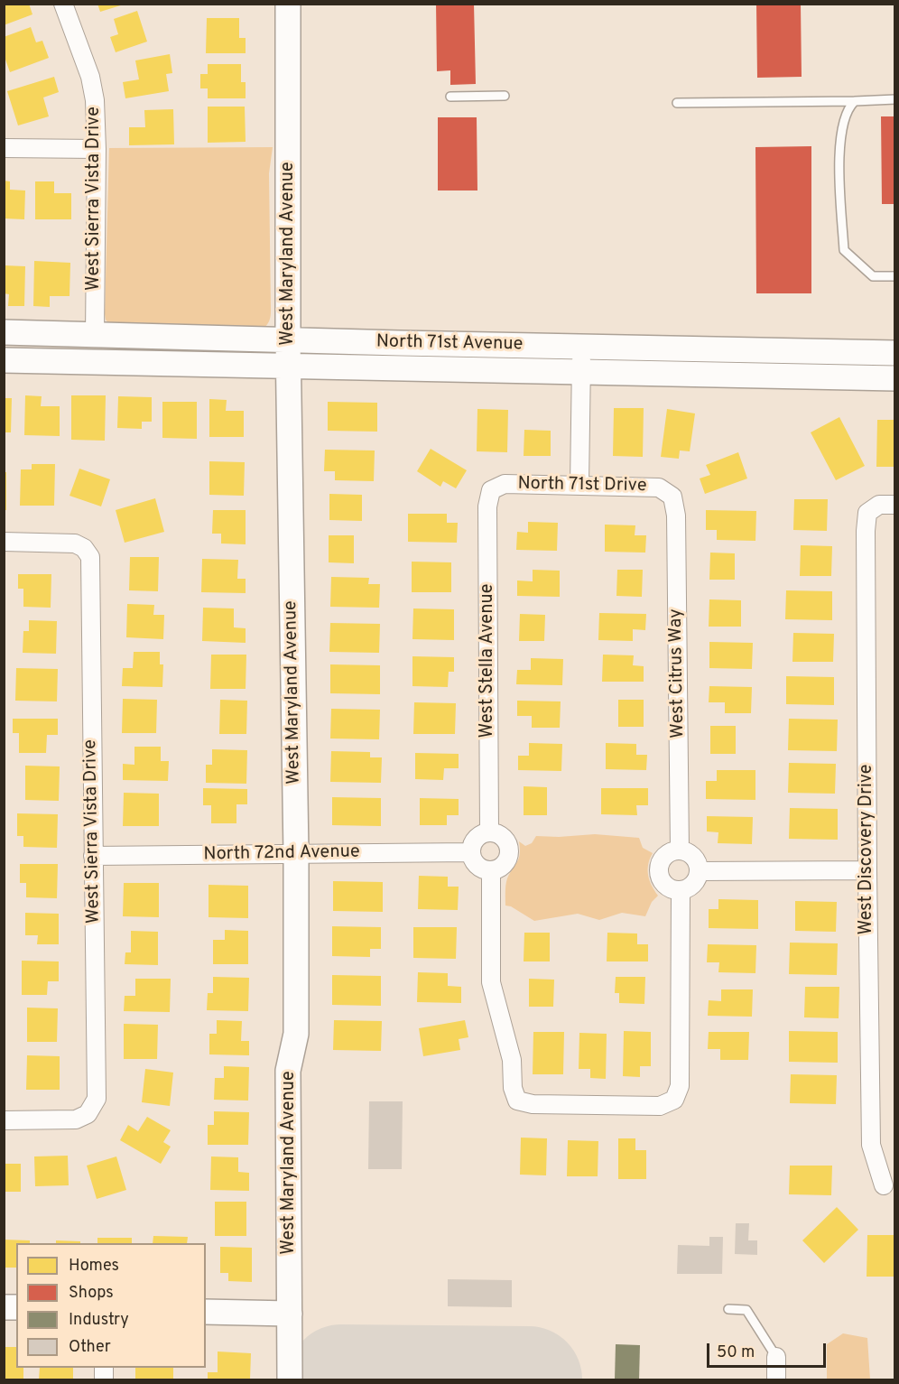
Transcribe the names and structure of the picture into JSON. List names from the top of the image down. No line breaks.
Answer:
{"streets":{"street":["West Sierra Vista Drive","West Maryland Avenue","North 71st Avenue","North 71st Drive","West Stella Avenue","West Citrus Way","West Discovery Drive","North 72nd Avenue"]},"crossings":[["West Sierra Vista Drive","North 71st Avenue"],["West Sierra Vista Drive","North 72nd Avenue"],["West Maryland Avenue","North 71st Avenue"],["West Maryland Avenue","North 72nd Avenue"],["North 71st Drive","West Stella Avenue"],["North 71st Drive","West Citrus Way"],["West Stella Avenue","North 72nd Avenue"]],"legend":["Homes","Shops","Industry","Other"],"scale_bar":"50 m"}
